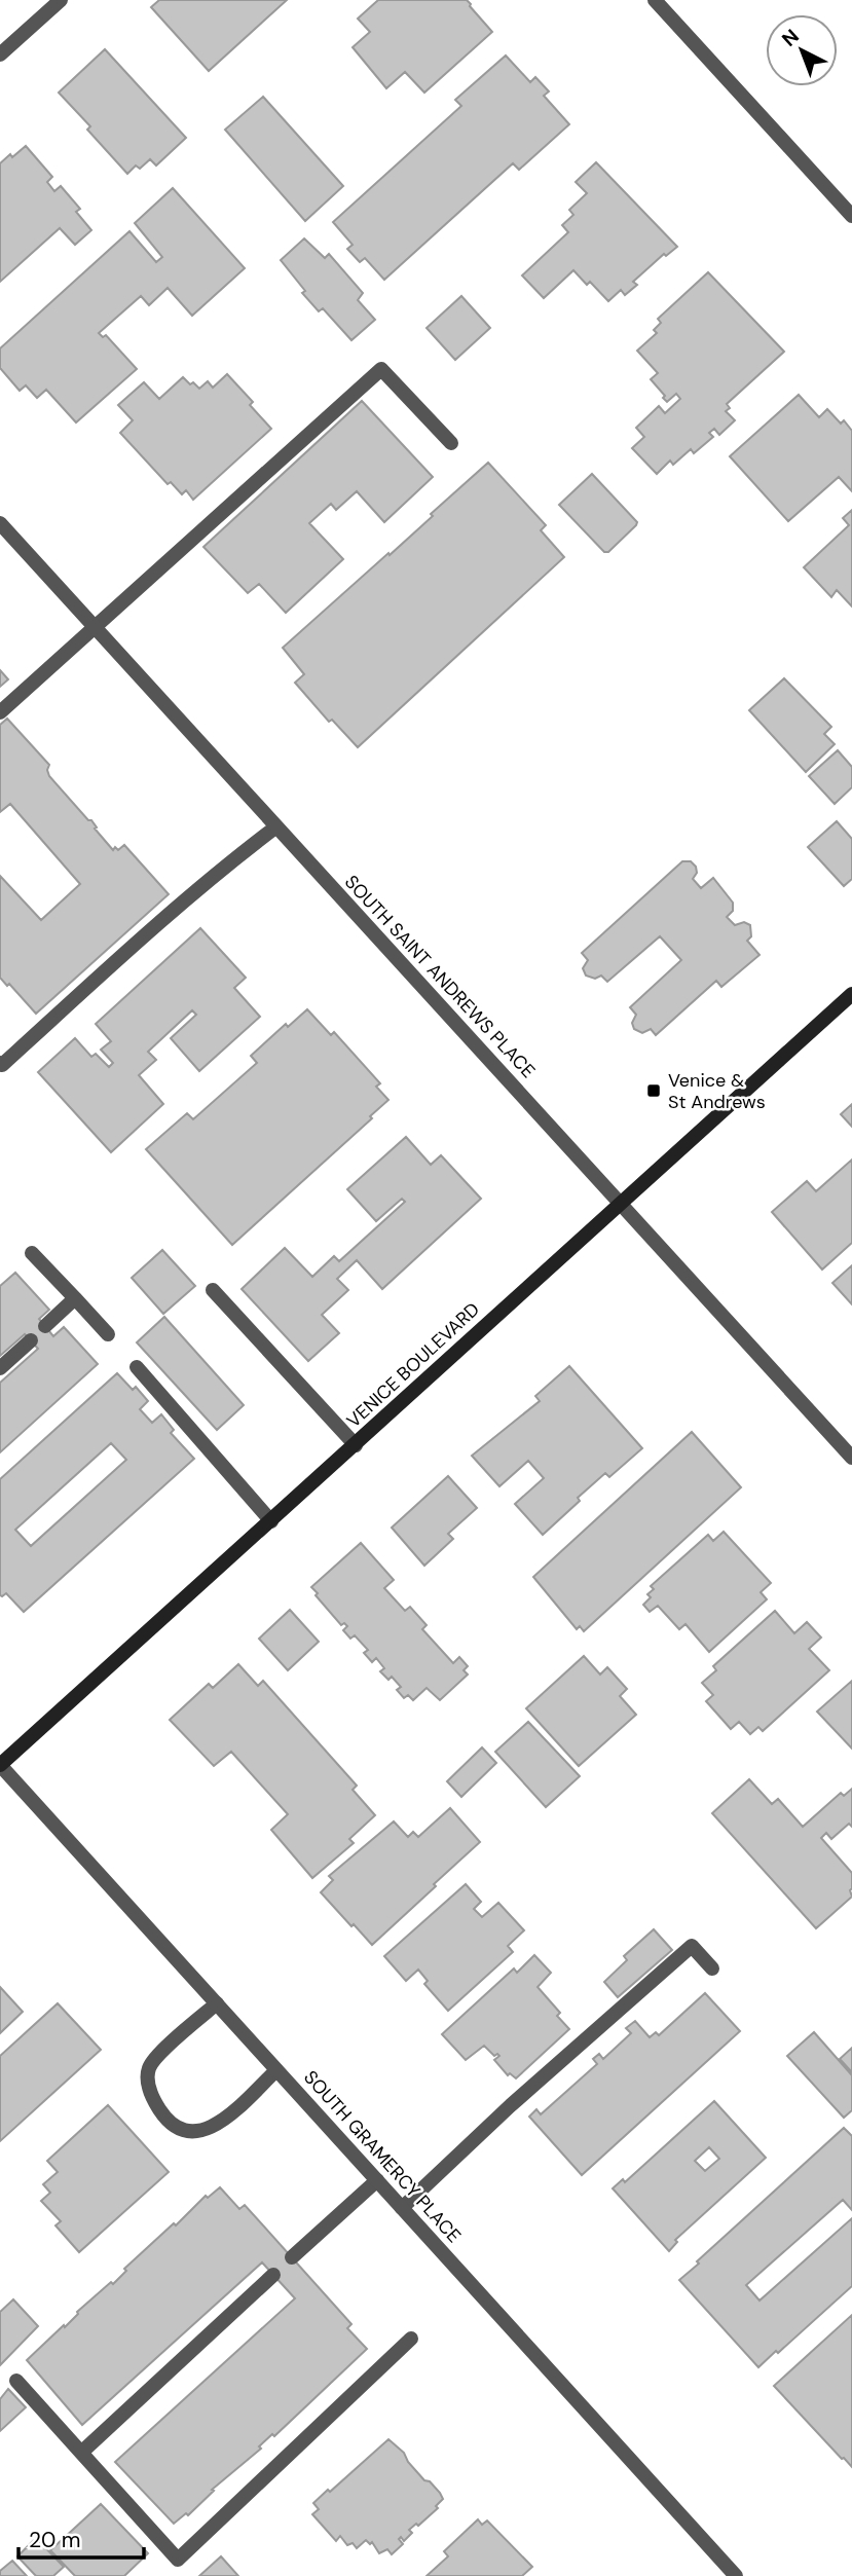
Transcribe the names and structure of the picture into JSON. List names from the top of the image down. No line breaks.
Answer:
{"streets":{"main road":["VENICE BOULEVARD"],"street":["SOUTH SAINT ANDREWS PLACE","SOUTH GRAMERCY PLACE"]},"crossings":[["SOUTH SAINT ANDREWS PLACE","VENICE BOULEVARD"],["VENICE BOULEVARD","SOUTH GRAMERCY PLACE"]],"places":{"transit":["Venice & St Andrews"]},"scale_bar":"20 m","north":"top left"}
